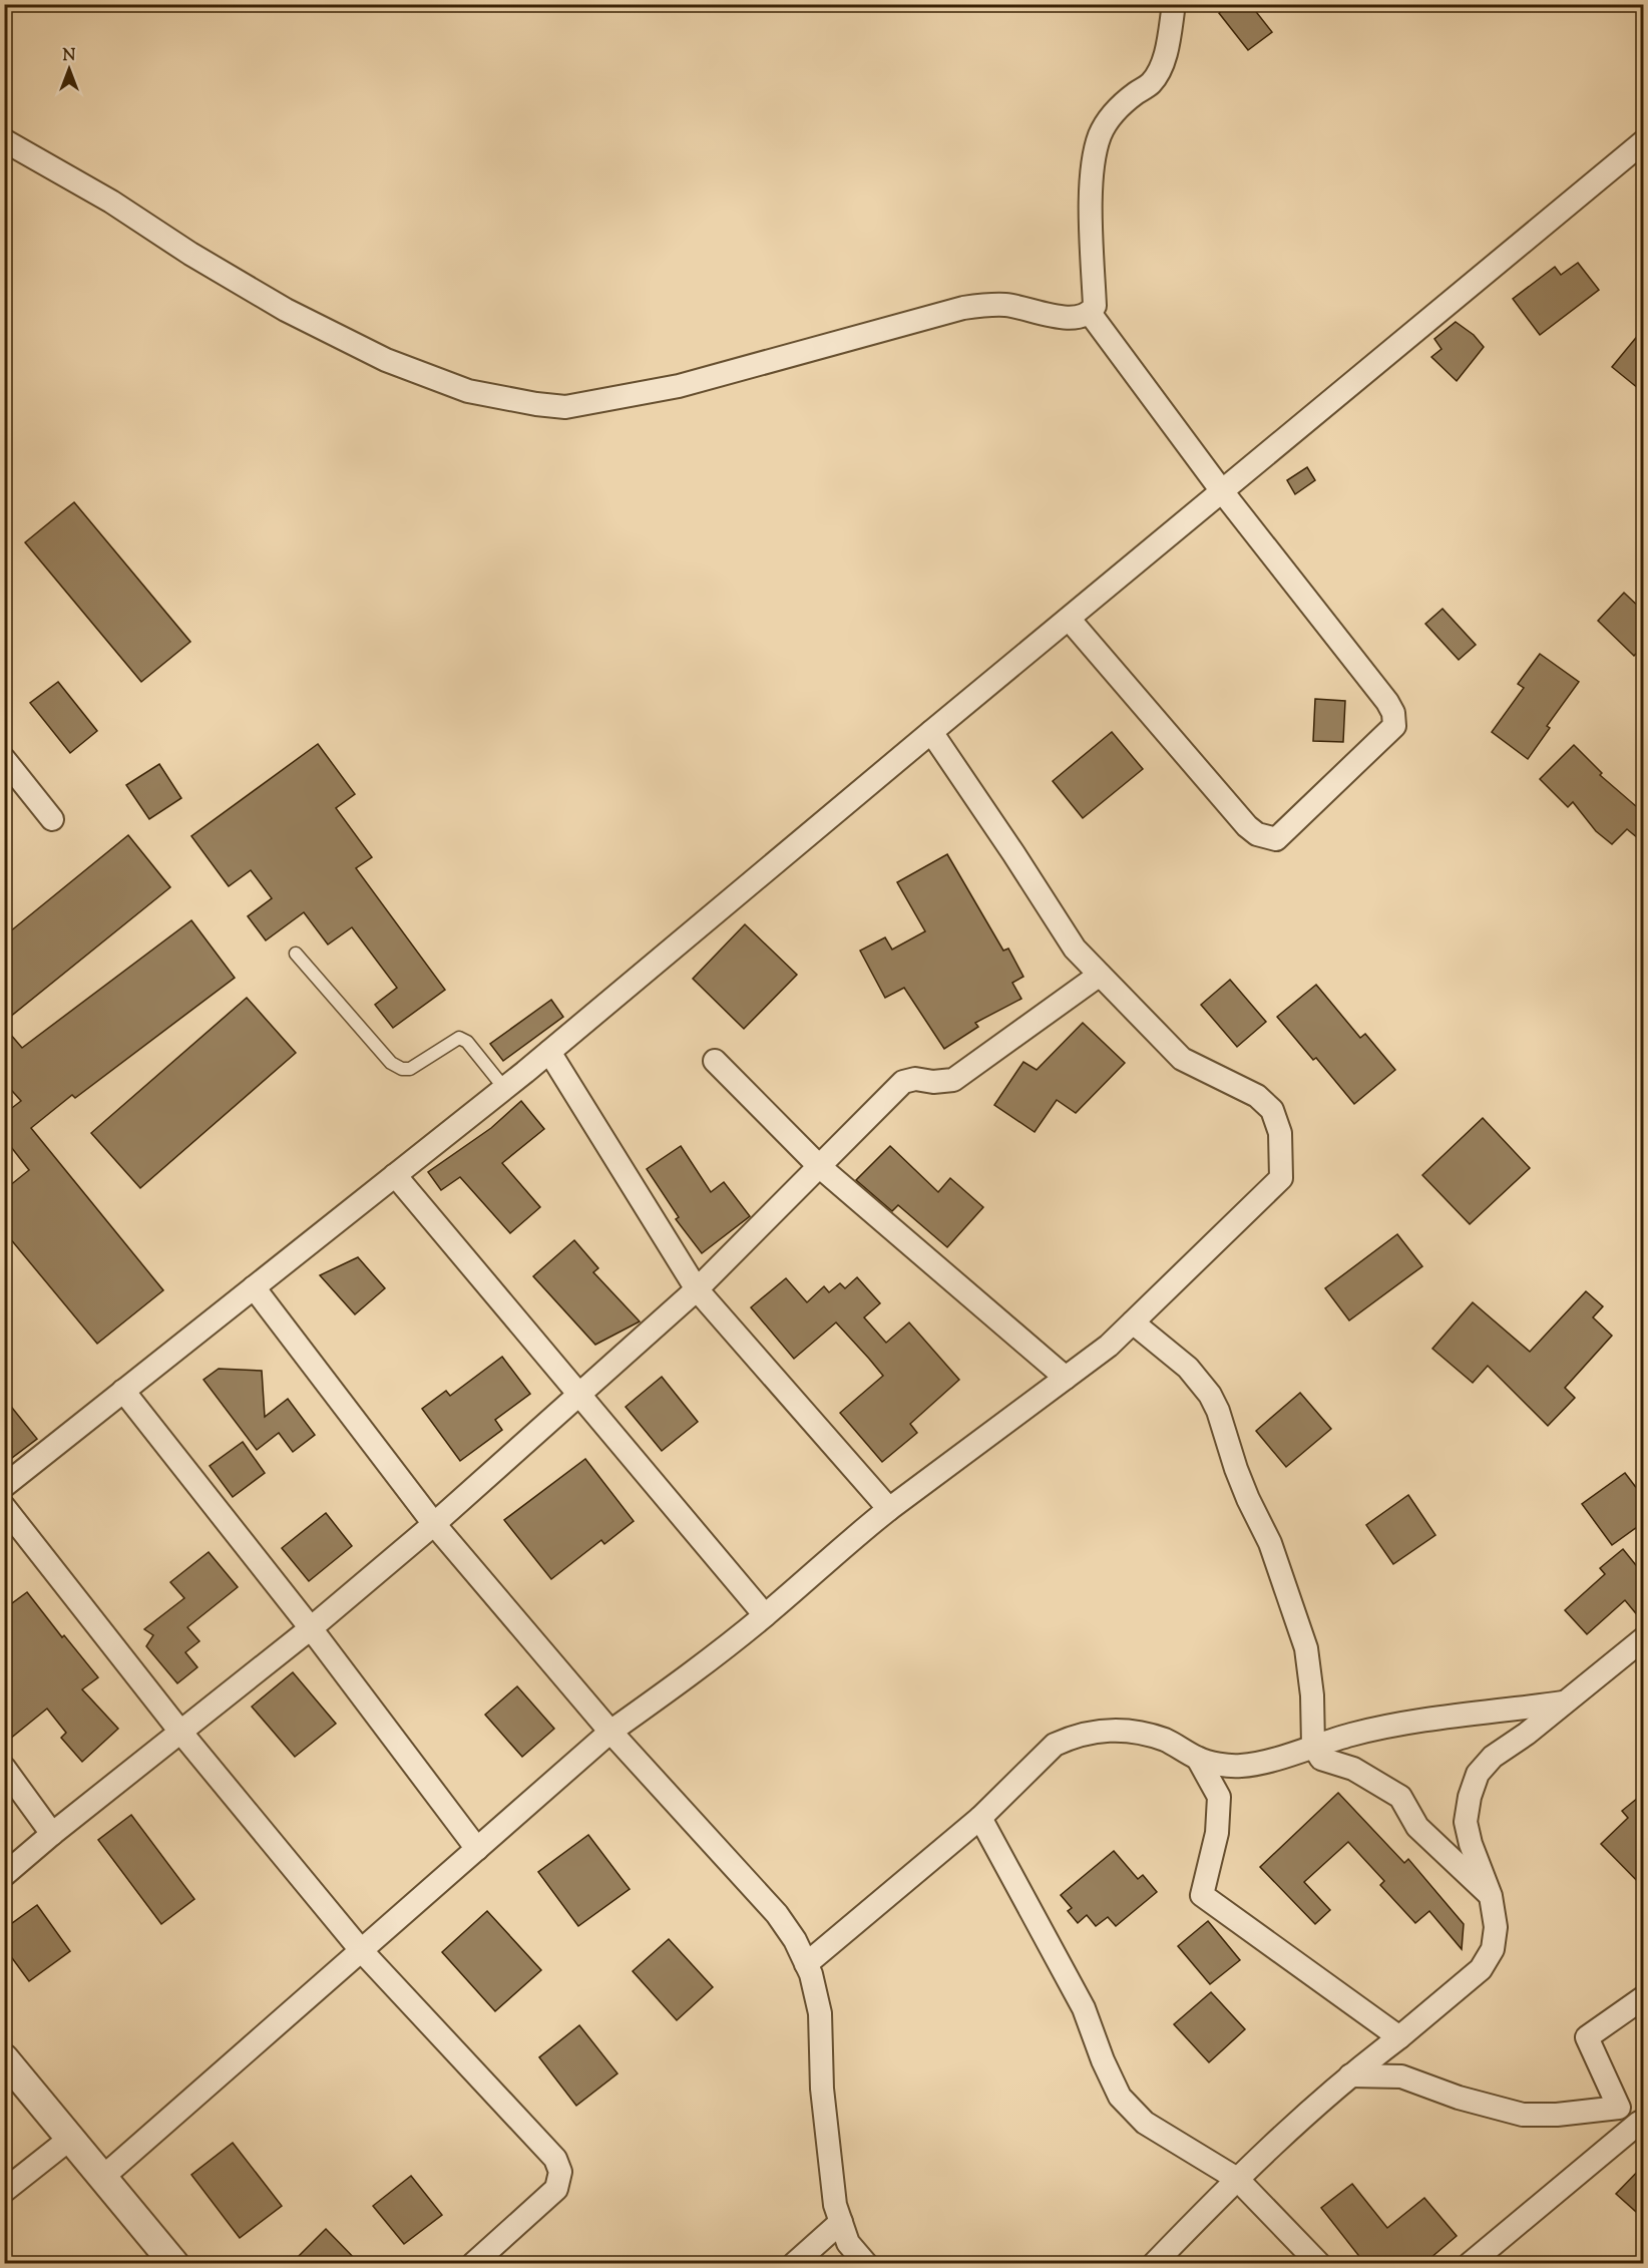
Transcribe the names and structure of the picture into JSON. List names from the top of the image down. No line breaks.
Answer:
{"north":"top"}
